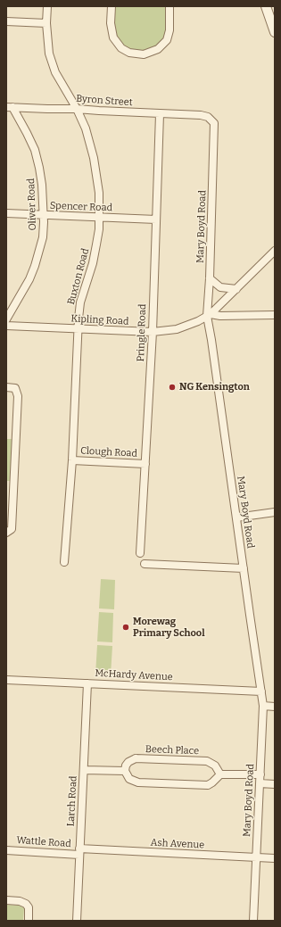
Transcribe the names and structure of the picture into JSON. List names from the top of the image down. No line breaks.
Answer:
{"streets":{"street":["Byron Street","Oliver Road","Spencer Road","Mary Boyd Road","Buxton Road","Kipling Road","Pringle Road","Clough Road","McHardy Avenue","Beech Place","Larch Road","Wattle Road","Ash Avenue"]},"crossings":[["Byron Street","Oliver Road"],["Byron Street","Mary Boyd Road"],["Byron Street","Buxton Road"],["Byron Street","Pringle Road"],["Oliver Road","Spencer Road"],["Spencer Road","Buxton Road"],["Spencer Road","Pringle Road"],["Mary Boyd Road","Kipling Road"],["Mary Boyd Road","McHardy Avenue"],["Mary Boyd Road","Ash Avenue"],["Buxton Road","Kipling Road"],["Buxton Road","Clough Road"],["Kipling Road","Pringle Road"],["Pringle Road","Clough Road"],["McHardy Avenue","Larch Road"],["Larch Road","Wattle Road"],["Larch Road","Ash Avenue"],["Wattle Road","Ash Avenue"]],"places":["NG Kensington","Morewag Primary School"]}
